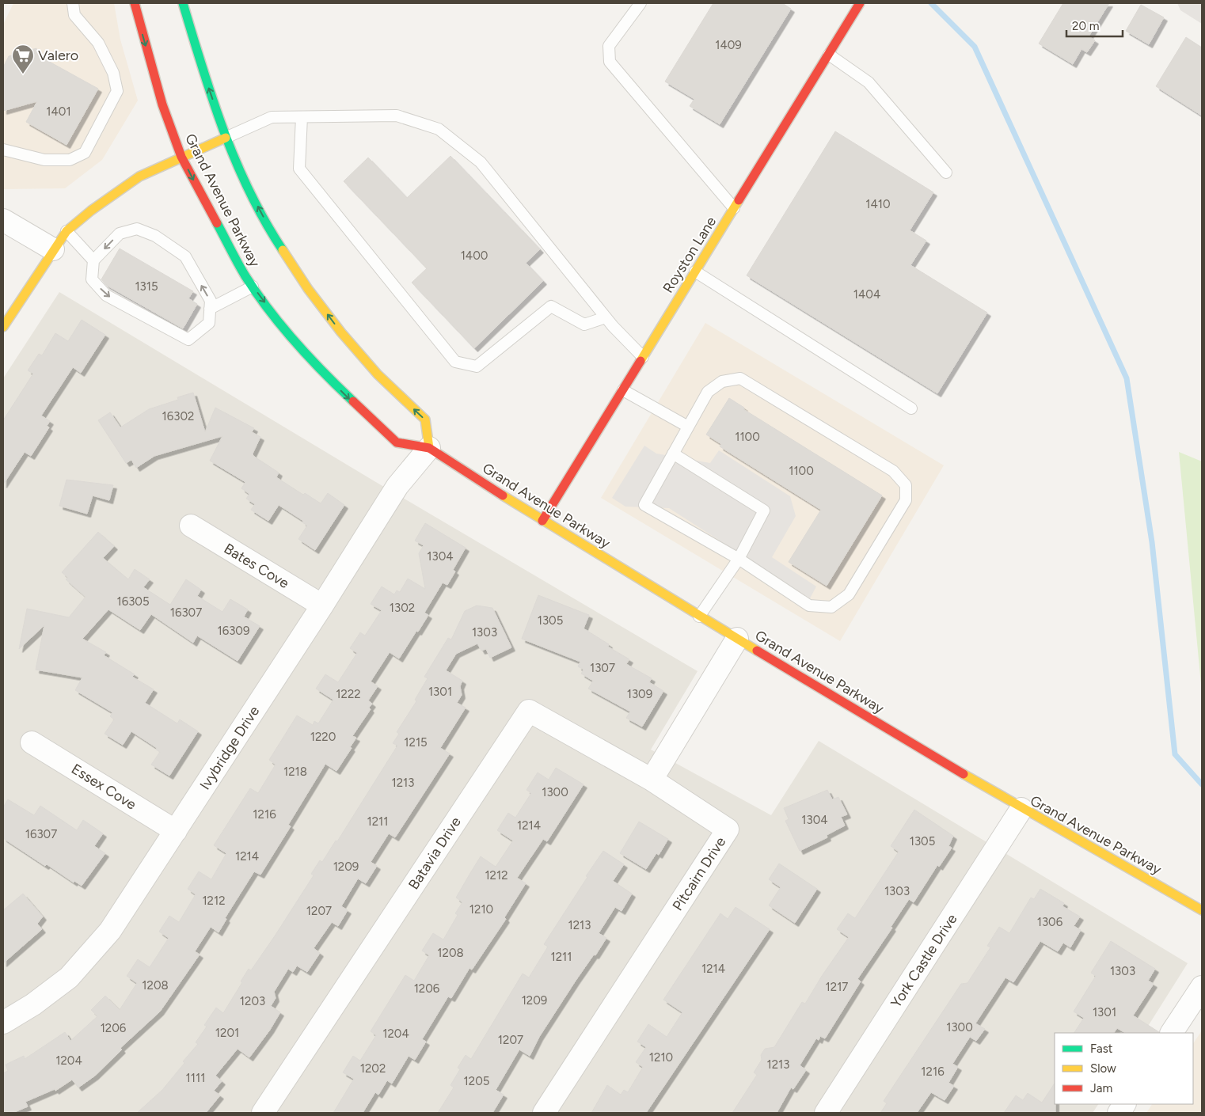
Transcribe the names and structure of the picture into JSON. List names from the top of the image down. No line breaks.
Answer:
{"streets":{"main road":["Grand Avenue Parkway","Royston Lane"],"street":["Bates Cove","Ivybridge Drive","Essex Cove","Batavia Drive","Pitcairn Drive","York Castle Drive"]},"crossings":[["Grand Avenue Parkway","Royston Lane"],["Grand Avenue Parkway","Ivybridge Drive"],["Grand Avenue Parkway","York Castle Drive"],["Bates Cove","Ivybridge Drive"],["Ivybridge Drive","Essex Cove"],["Batavia Drive","Pitcairn Drive"]],"places":{"supermarket":["Valero"]},"house_numbers":["1409","1401","1410","1400","1315","1404","16302","1100","1100","1304","16305","1302","16307","1305","16309","1303","1307","1301","1222","1309","1220","1215","1218","1213","1300","1216","1304","1211","1214","16307","1305","1214","1209","1212","1303","1212","1210","1207","1306","1213","1208","1211","1214","1303","1208","1217","1206","1209","1203","1301","1300","1206","1201","1204","1207","1210","1204","1213","1202","1216","1111","1205"],"legend":["Fast","Slow","Jam"],"scale_bar":"20 m"}
